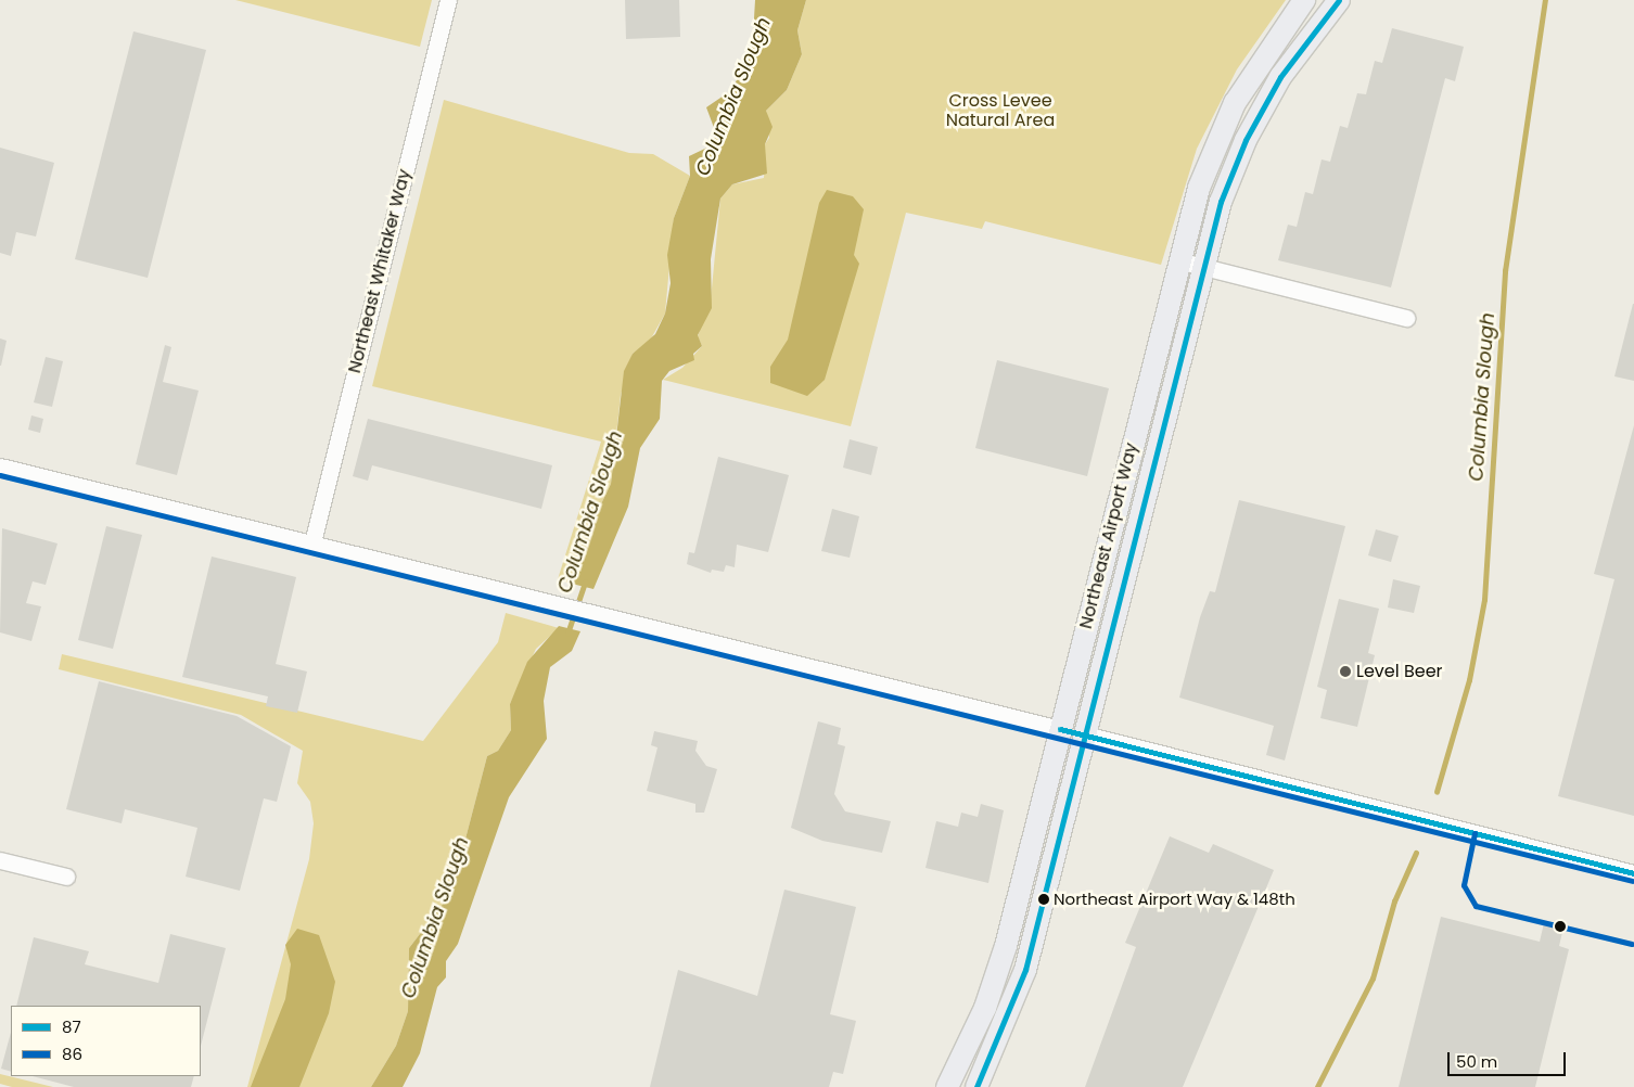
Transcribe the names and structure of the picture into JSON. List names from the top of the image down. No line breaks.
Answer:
{"streets":{"main road":["Northeast Airport Way"],"street":["Northeast Whitaker Way"]},"water":["Columbia Slough"],"parks":["Cross Levee Natural Area"],"places":["Level Beer","Northeast Airport Way & 148th"],"lines":["transit line 87","transit line 86"],"legend":["87","86"],"scale_bar":"50 m"}
